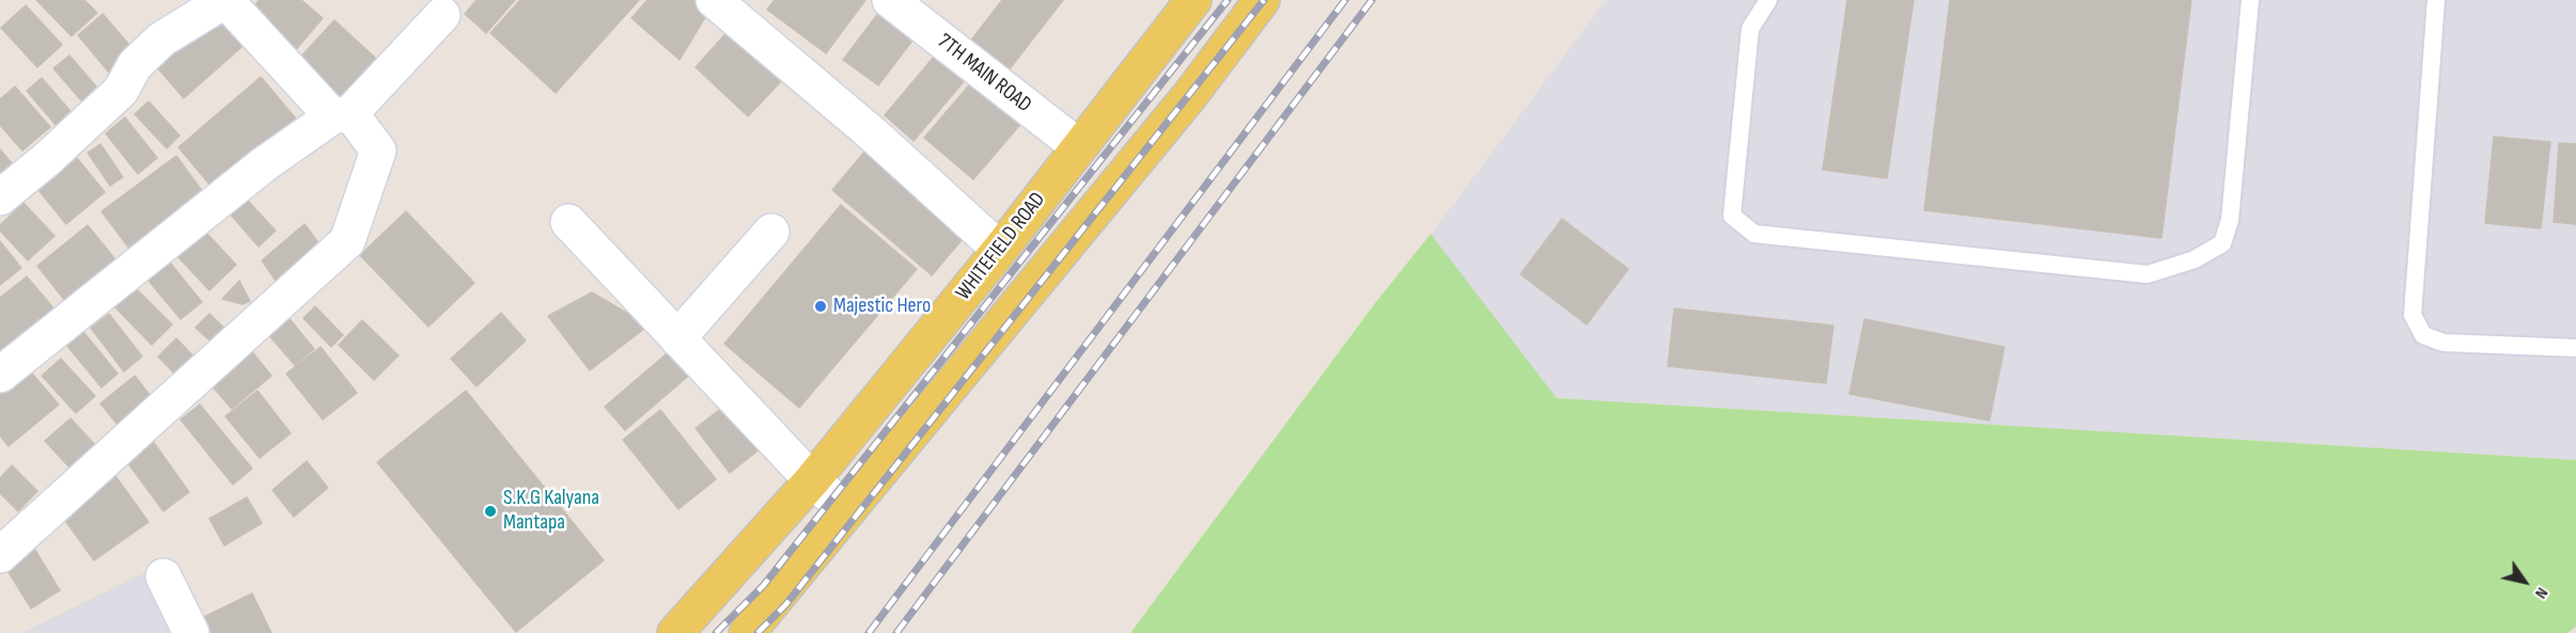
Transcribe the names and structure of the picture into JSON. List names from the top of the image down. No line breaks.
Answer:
{"streets":{"main road":["WHITEFIELD ROAD"],"street":["7TH MAIN ROAD"]},"crossings":[["7TH MAIN ROAD","WHITEFIELD ROAD"]],"places":["Majestic Hero","S.K.G Kalyana Mantapa"],"north":"bottom right"}
